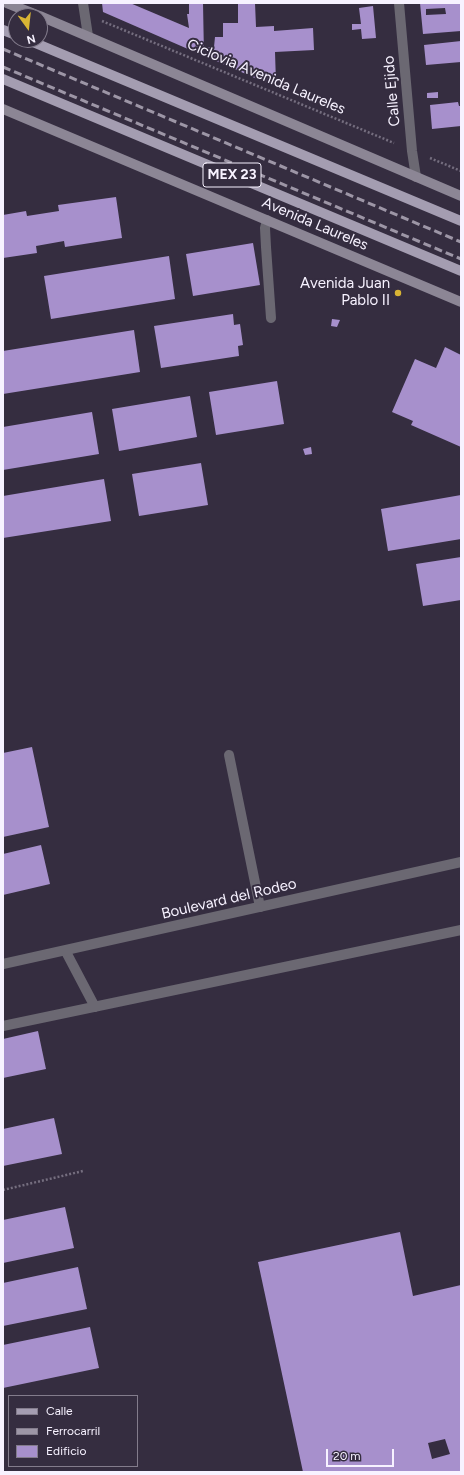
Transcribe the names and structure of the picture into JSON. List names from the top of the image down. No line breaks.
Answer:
{"streets":{"main road":["MEX 23","Avenida Laureles"],"street":["Calle Ejido","Boulevard del Rodeo"],"path":["Ciclovia Avenida Laureles"]},"crossings":[["Ciclovia Avenida Laureles","Calle Ejido"]],"places":["Avenida Juan Pablo II"],"legend":["Calle","Ferrocarril","Edificio"],"scale_bar":"20 m","north":"bottom"}
